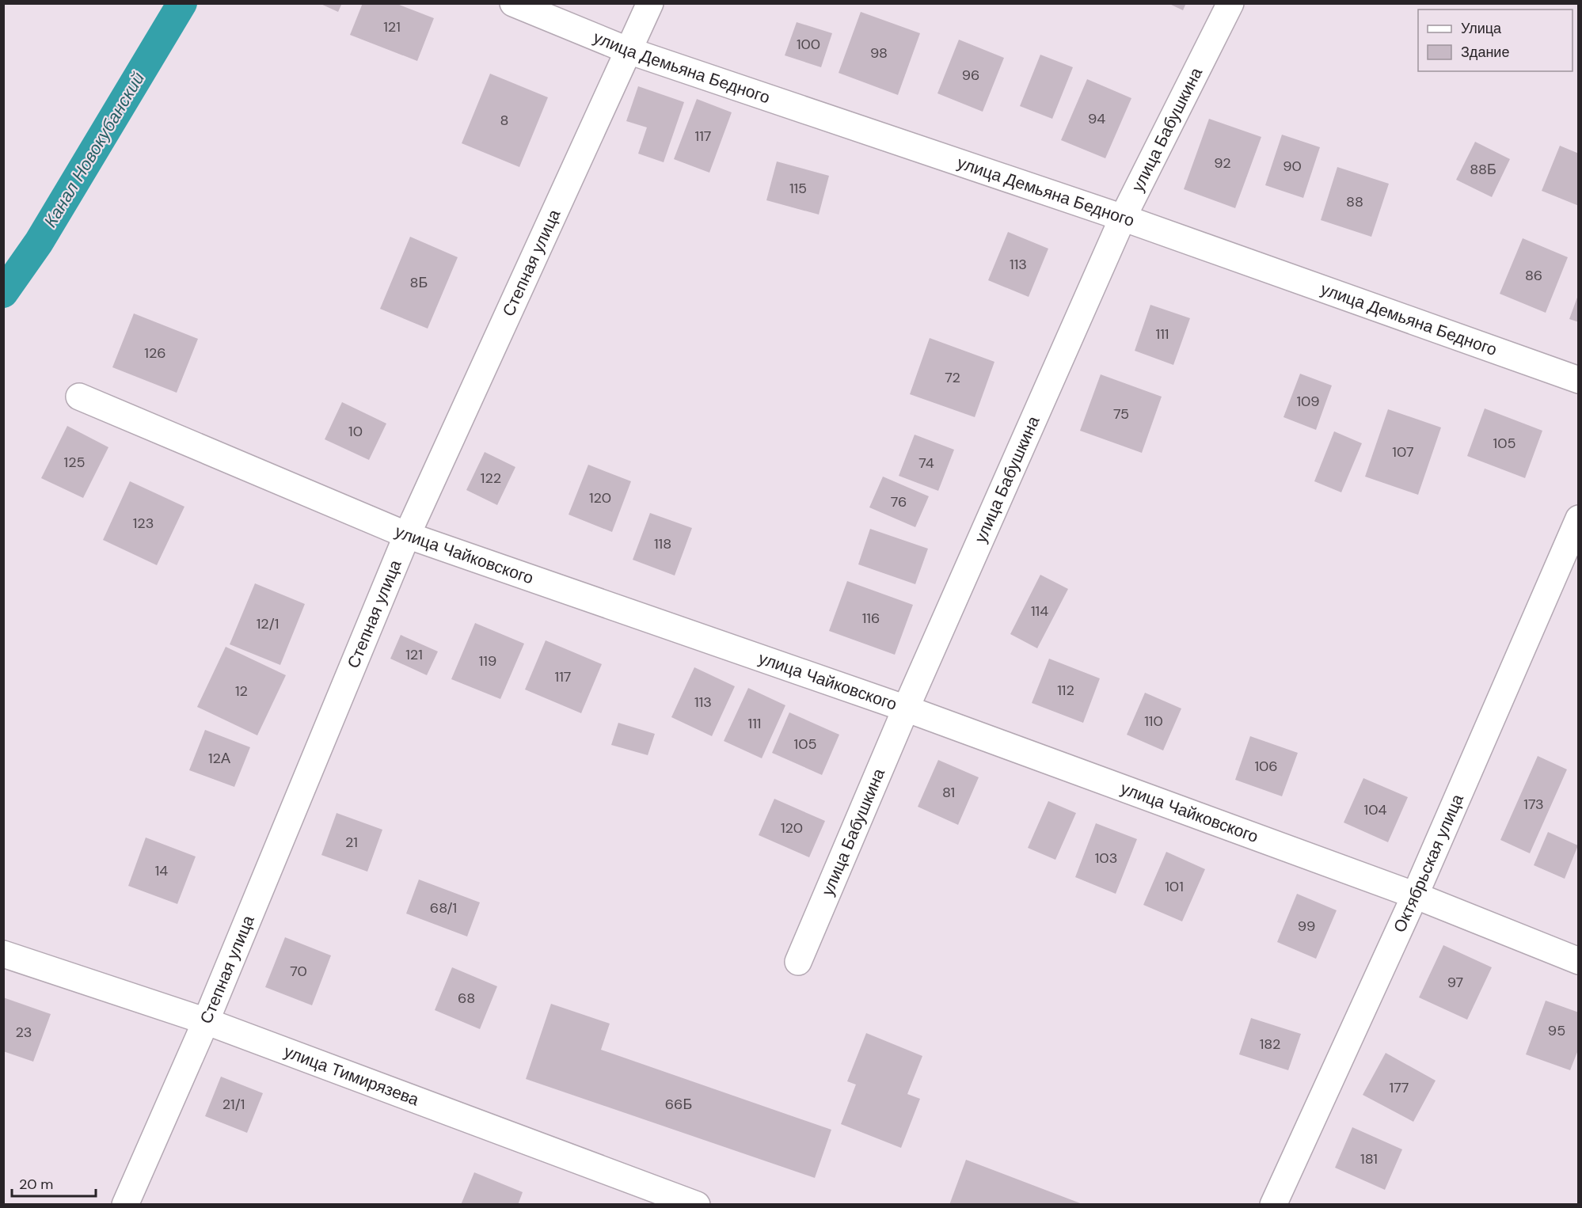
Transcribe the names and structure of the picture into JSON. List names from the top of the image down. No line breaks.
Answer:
{"streets":{"street":["улица Демьяна Бедного","улица Бабушкина","Степная улица","улица Чайковского","Октябрьская улица","улица Тимирязева"]},"crossings":[["улица Демьяна Бедного","улица Бабушкина"],["улица Демьяна Бедного","Степная улица"],["улица Бабушкина","улица Чайковского"],["Степная улица","улица Чайковского"],["Степная улица","улица Тимирязева"],["улица Чайковского","Октябрьская улица"]],"water":["Канал Новокубанский"],"house_numbers":["121","100","98","96","94","8","117","92","90","88Б","115","88","113","86","8Б","111","126","72","109","75","10","105","107","125","74","122","120","76","123","118","114","116","12/1","121","119","117","112","12","113","110","111","105","12А","106","81","173","104","120","21","103","14","101","68/1","99","70","97","68","95","23","182","177","21/1","66Б","181"],"legend":["Улица","Здание"],"scale_bar":"20 m"}
